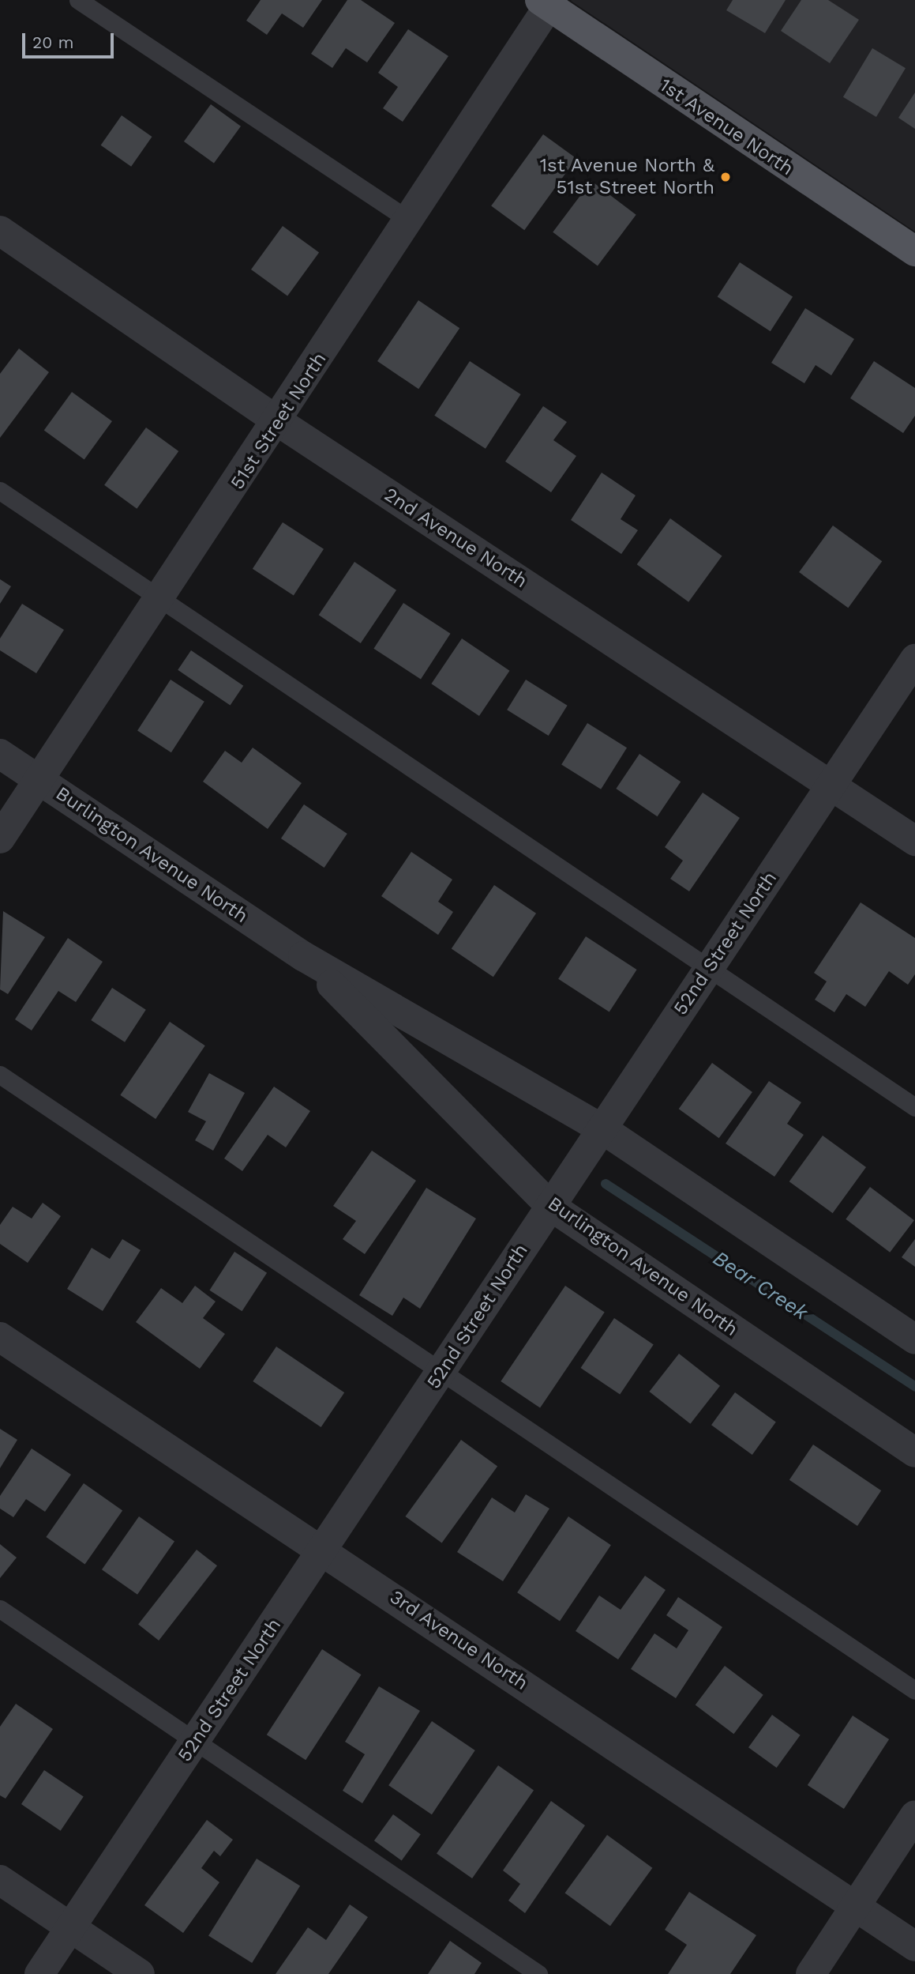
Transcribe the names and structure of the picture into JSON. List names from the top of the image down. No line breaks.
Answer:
{"streets":{"main road":["1st Avenue North"],"street":["51st Street North","2nd Avenue North","Burlington Avenue North","52nd Street North","3rd Avenue North"]},"crossings":[["1st Avenue North","51st Street North"],["51st Street North","2nd Avenue North"],["51st Street North","Burlington Avenue North"],["2nd Avenue North","52nd Street North"],["Burlington Avenue North","52nd Street North"],["52nd Street North","3rd Avenue North"]],"water":["Bear Creek"],"places":["1st Avenue North & 51st Street North"],"scale_bar":"20 m"}
